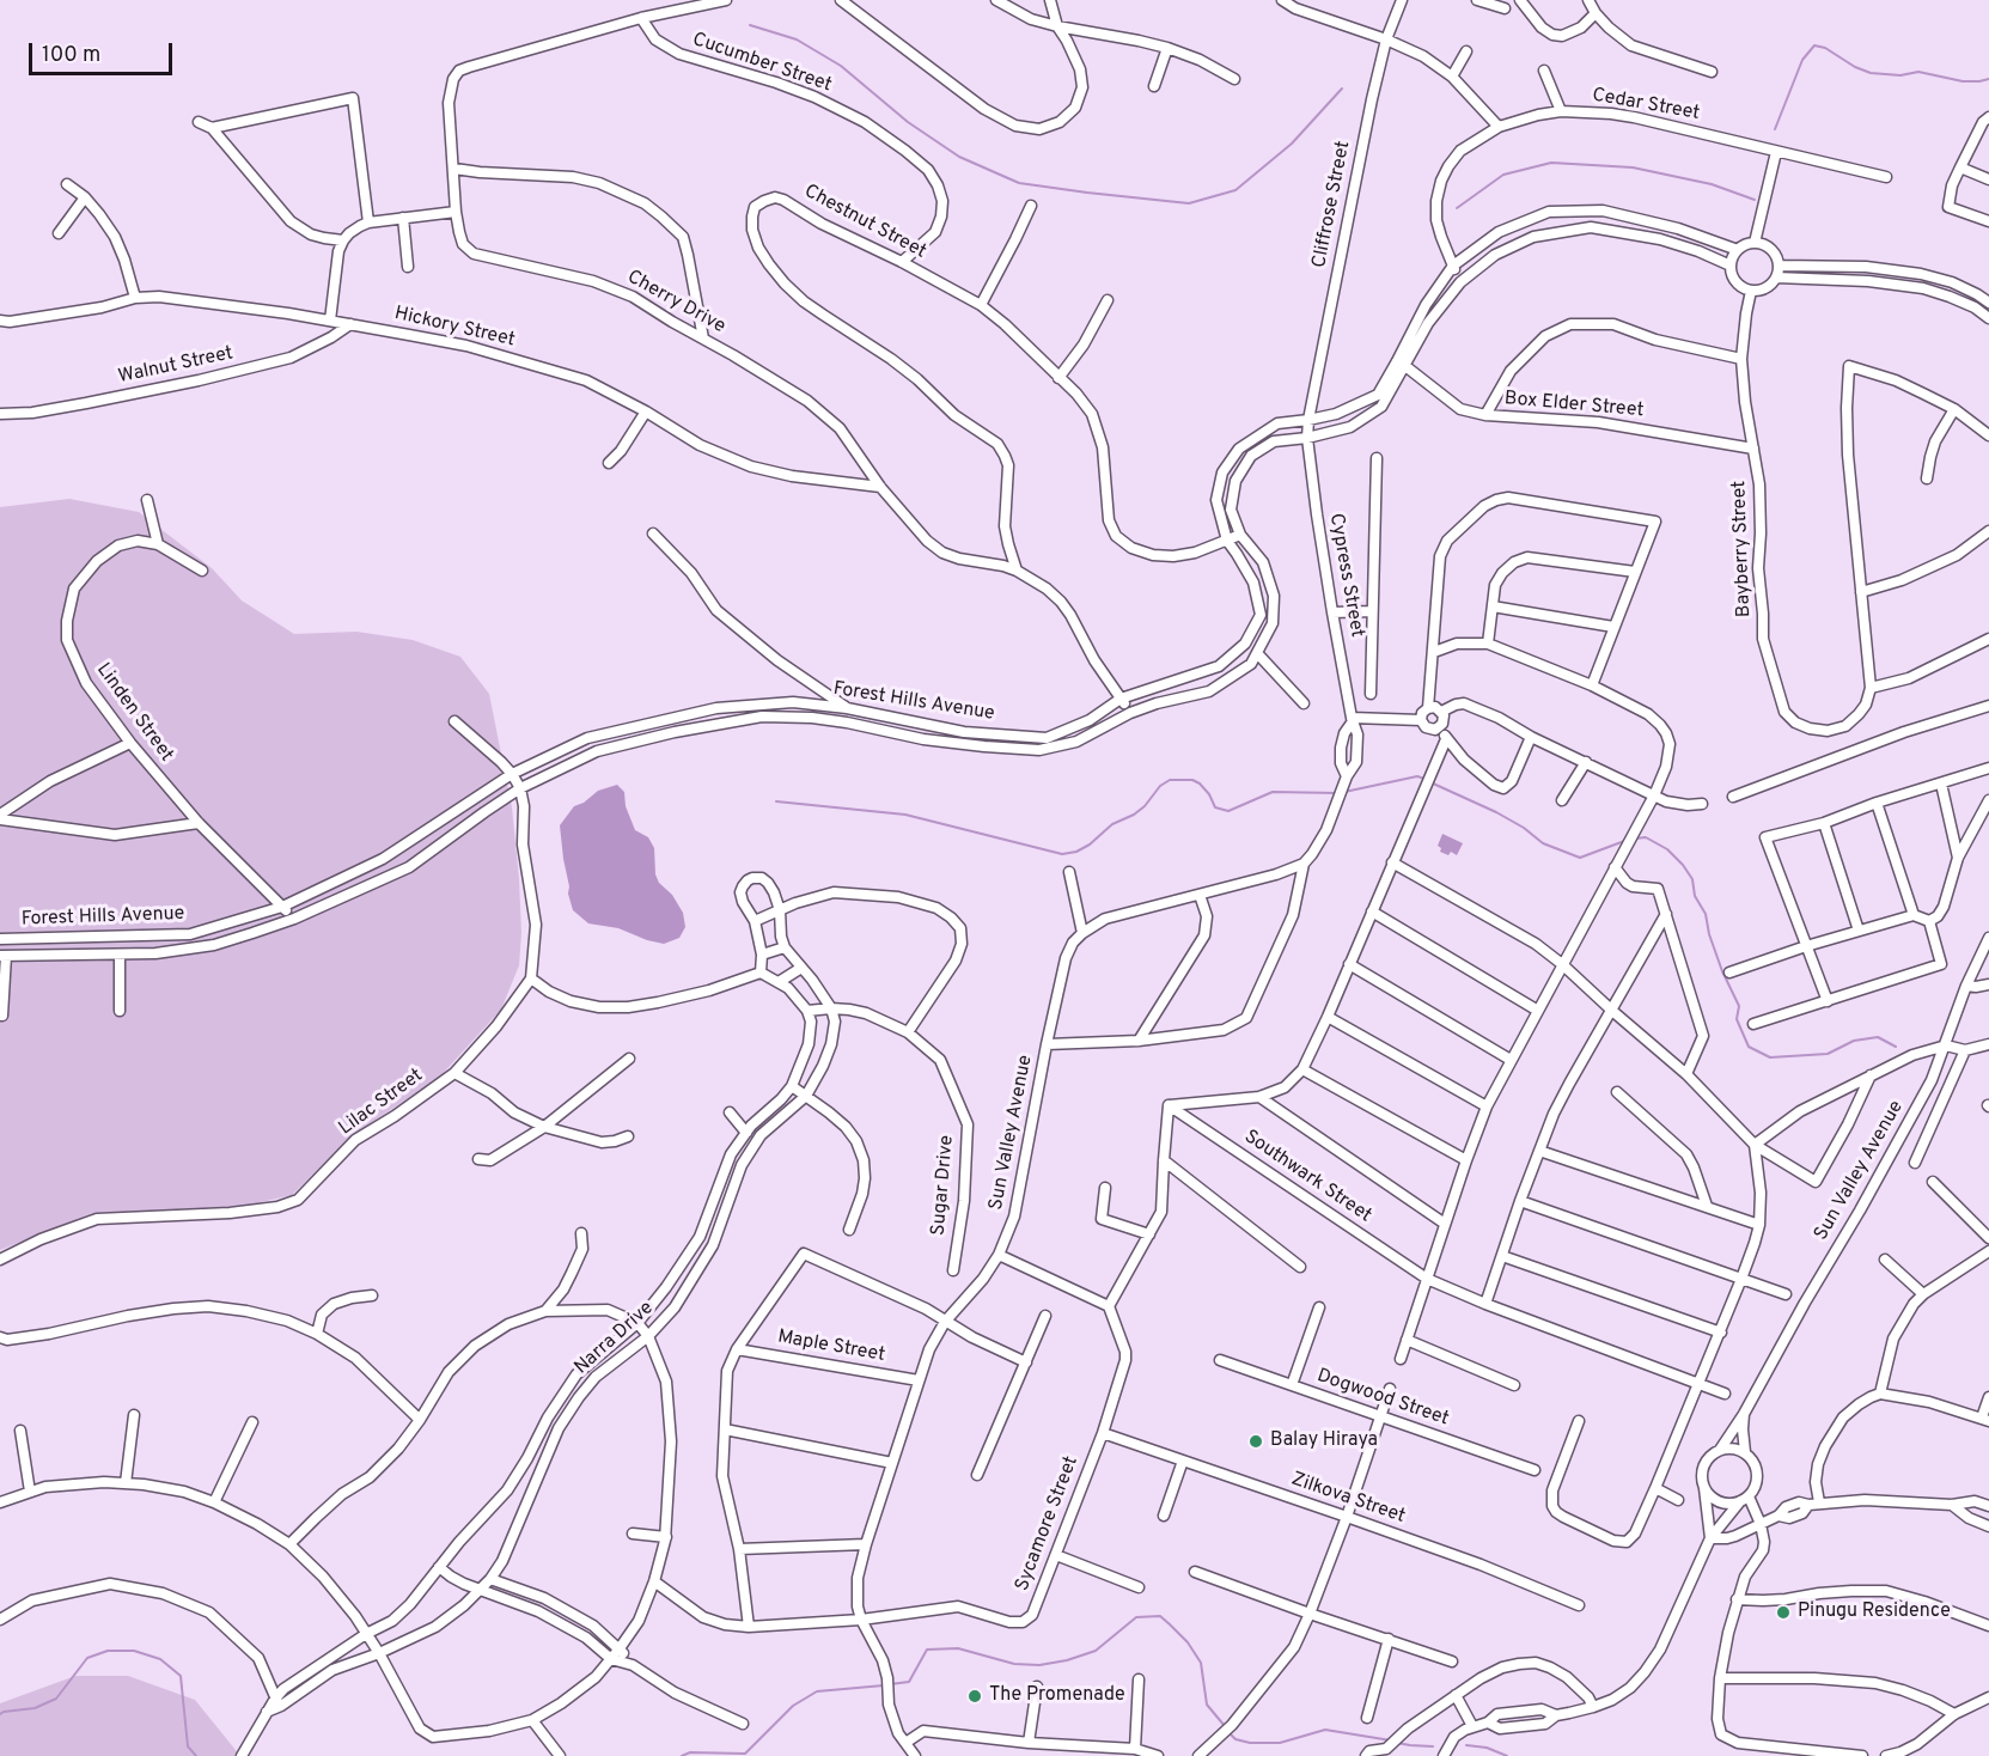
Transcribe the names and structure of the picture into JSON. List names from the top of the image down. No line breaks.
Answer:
{"streets":{"street":["Cucumber Street","Cedar Street","Cliffrose Street","Chestnut Street","Cherry Drive","Hickory Street","Walnut Street","Box Elder Street","Bayberry Street","Cypress Street","Forest Hills Avenue","Linden Street","Lilac Street","Sun Valley Avenue","Southwark Street","Sugar Drive","Narra Drive","Maple Street","Dogwood Street","Zilkova Street","Sycamore Street"]},"crossings":[["Cucumber Street","Chestnut Street"],["Cucumber Street","Cherry Drive"],["Cedar Street","Forest Hills Avenue"],["Cliffrose Street","Cypress Street"],["Cliffrose Street","Forest Hills Avenue"],["Chestnut Street","Cherry Drive"],["Chestnut Street","Forest Hills Avenue"],["Cherry Drive","Hickory Street"],["Cherry Drive","Forest Hills Avenue"],["Hickory Street","Walnut Street"],["Box Elder Street","Bayberry Street"],["Box Elder Street","Forest Hills Avenue"],["Bayberry Street","Forest Hills Avenue"],["Cypress Street","Forest Hills Avenue"],["Forest Hills Avenue","Linden Street"],["Forest Hills Avenue","Lilac Street"],["Sun Valley Avenue","Maple Street"],["Sun Valley Avenue","Sycamore Street"],["Sugar Drive","Narra Drive"],["Zilkova Street","Sycamore Street"]],"places":["Balay Hiraya","Pinugu Residence","The Promenade"],"scale_bar":"100 m"}
